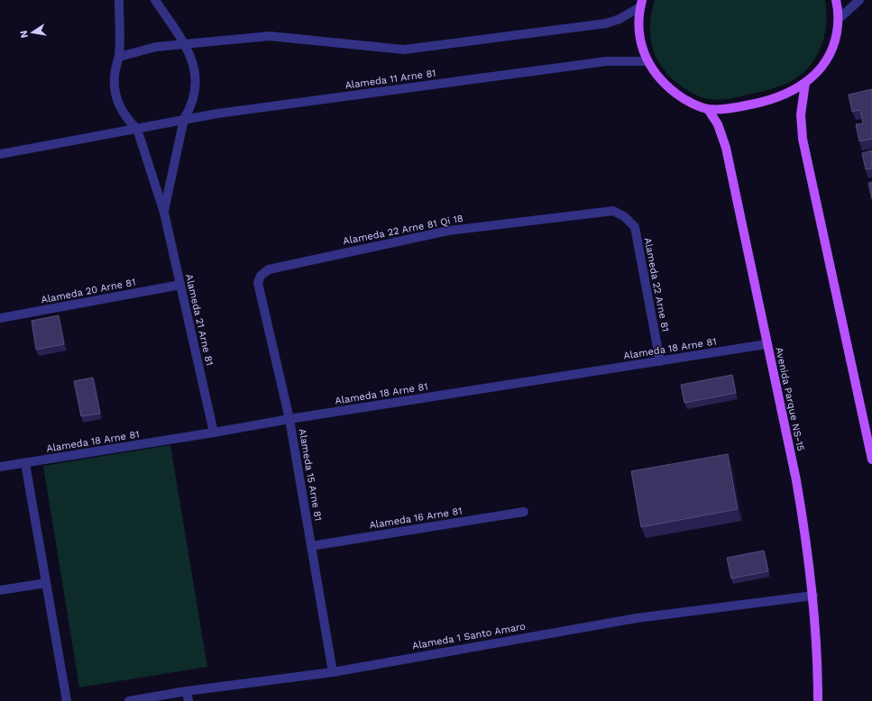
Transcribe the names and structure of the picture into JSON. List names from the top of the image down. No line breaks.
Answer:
{"streets":{"main road":["Avenida Parque NS-15"],"street":["Alameda 11 Arne 81","Alameda 22 Arne 81 Qi 18","Alameda 22 Arne 81","Alameda 20 Arne 81","Alameda 21 Arne 81","Alameda 18 Arne 81","Alameda 15 Arne 81","Alameda 16 Arne 81","Alameda 1 Santo Amaro"]},"crossings":[["Alameda 11 Arne 81","Alameda 21 Arne 81"],["Alameda 22 Arne 81 Qi 18","Alameda 22 Arne 81"],["Alameda 22 Arne 81 Qi 18","Alameda 15 Arne 81"],["Alameda 22 Arne 81","Alameda 18 Arne 81"],["Alameda 20 Arne 81","Alameda 21 Arne 81"],["Alameda 21 Arne 81","Alameda 18 Arne 81"],["Alameda 18 Arne 81","Avenida Parque NS-15"],["Alameda 18 Arne 81","Alameda 15 Arne 81"],["Avenida Parque NS-15","Alameda 1 Santo Amaro"],["Alameda 15 Arne 81","Alameda 16 Arne 81"],["Alameda 15 Arne 81","Alameda 1 Santo Amaro"]],"north":"left"}
